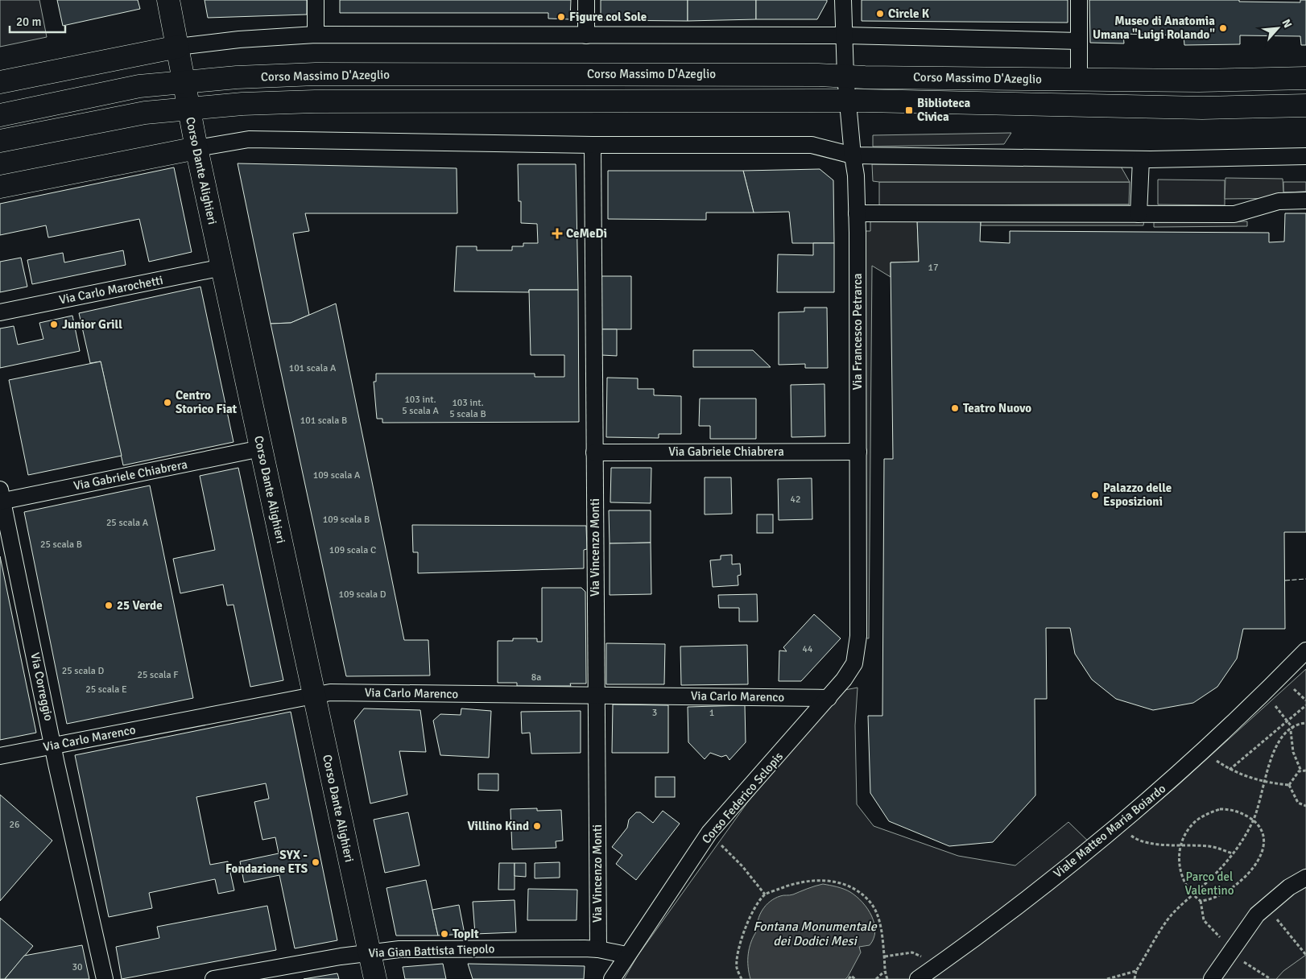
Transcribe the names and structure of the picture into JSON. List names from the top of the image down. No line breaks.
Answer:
{"streets":{"main road":["Corso Massimo D'Azeglio","Corso Dante Alighieri"],"street":["Via Carlo Marochetti","Via Francesco Petrarca","Via Gabriele Chiabrera","Via Vincenzo Monti","Via Correggio","Via Carlo Marenco","Corso Federico Sclopis","Viale Matteo Maria Boiardo","Via Gian Battista Tiepolo"]},"crossings":[["Corso Massimo D'Azeglio","Corso Dante Alighieri"],["Corso Massimo D'Azeglio","Via Francesco Petrarca"],["Corso Dante Alighieri","Via Carlo Marochetti"],["Corso Dante Alighieri","Via Gabriele Chiabrera"],["Corso Dante Alighieri","Via Carlo Marenco"],["Corso Dante Alighieri","Via Gian Battista Tiepolo"],["Via Francesco Petrarca","Via Gabriele Chiabrera"],["Via Francesco Petrarca","Corso Federico Sclopis"],["Via Gabriele Chiabrera","Via Vincenzo Monti"],["Via Gabriele Chiabrera","Via Correggio"],["Via Vincenzo Monti","Via Carlo Marenco"],["Via Vincenzo Monti","Via Gian Battista Tiepolo"],["Via Correggio","Via Carlo Marenco"],["Via Carlo Marenco","Corso Federico Sclopis"],["Corso Federico Sclopis","Via Gian Battista Tiepolo"]],"water":["Fontana Monumentale dei Dodici Mesi"],"parks":["Parco del Valentino"],"places":{"other":["Circle K","Figure col Sole","Museo di Anatomia Umana \"Luigi Rolando\"","Junior Grill","Centro Storico Fiat","Teatro Nuovo","Palazzo delle Esposizioni","25 Verde","Villino Kind","SYX - Fondazione ETS","TopIt"],"transit":["Biblioteca Civica"],"health":["CeMeDi"]},"house_numbers":["17","101 scala A","103 int. 5 scala A","103 int. 5 scala B","101 scala B","109 scala A","42","109 scala B","25 scala A","25 scala B","109 scala C","109 scala D","44","25 scala D","25 scala F","8a","25 scala E","3","1","26","30"],"scale_bar":"20 m","north":"top right"}
